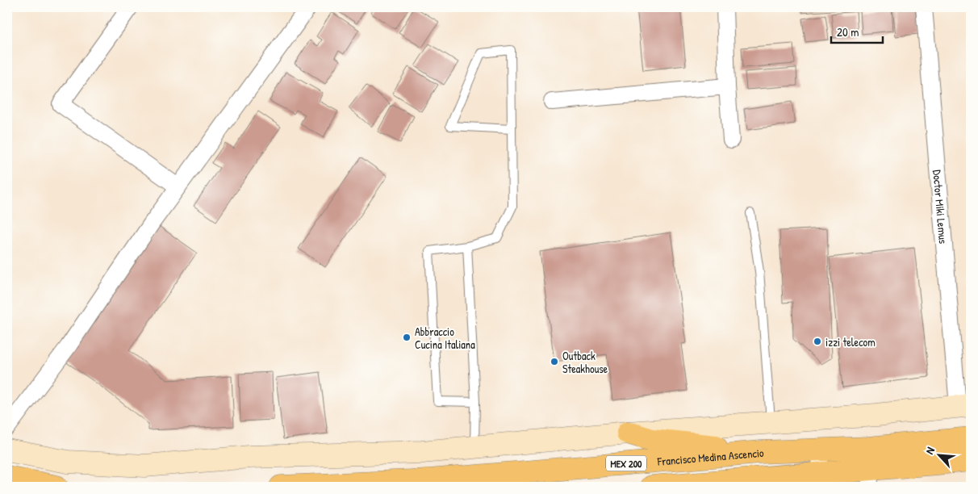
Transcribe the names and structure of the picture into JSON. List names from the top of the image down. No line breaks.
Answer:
{"streets":{"highway":["Francisco Medina Ascencio","MEX 200"],"street":["Doctor Miki Lemus"]},"places":["Abbraccio Cucina Italiana","izzi telecom","Outback Steakhouse"],"scale_bar":"20 m","north":"top left"}
